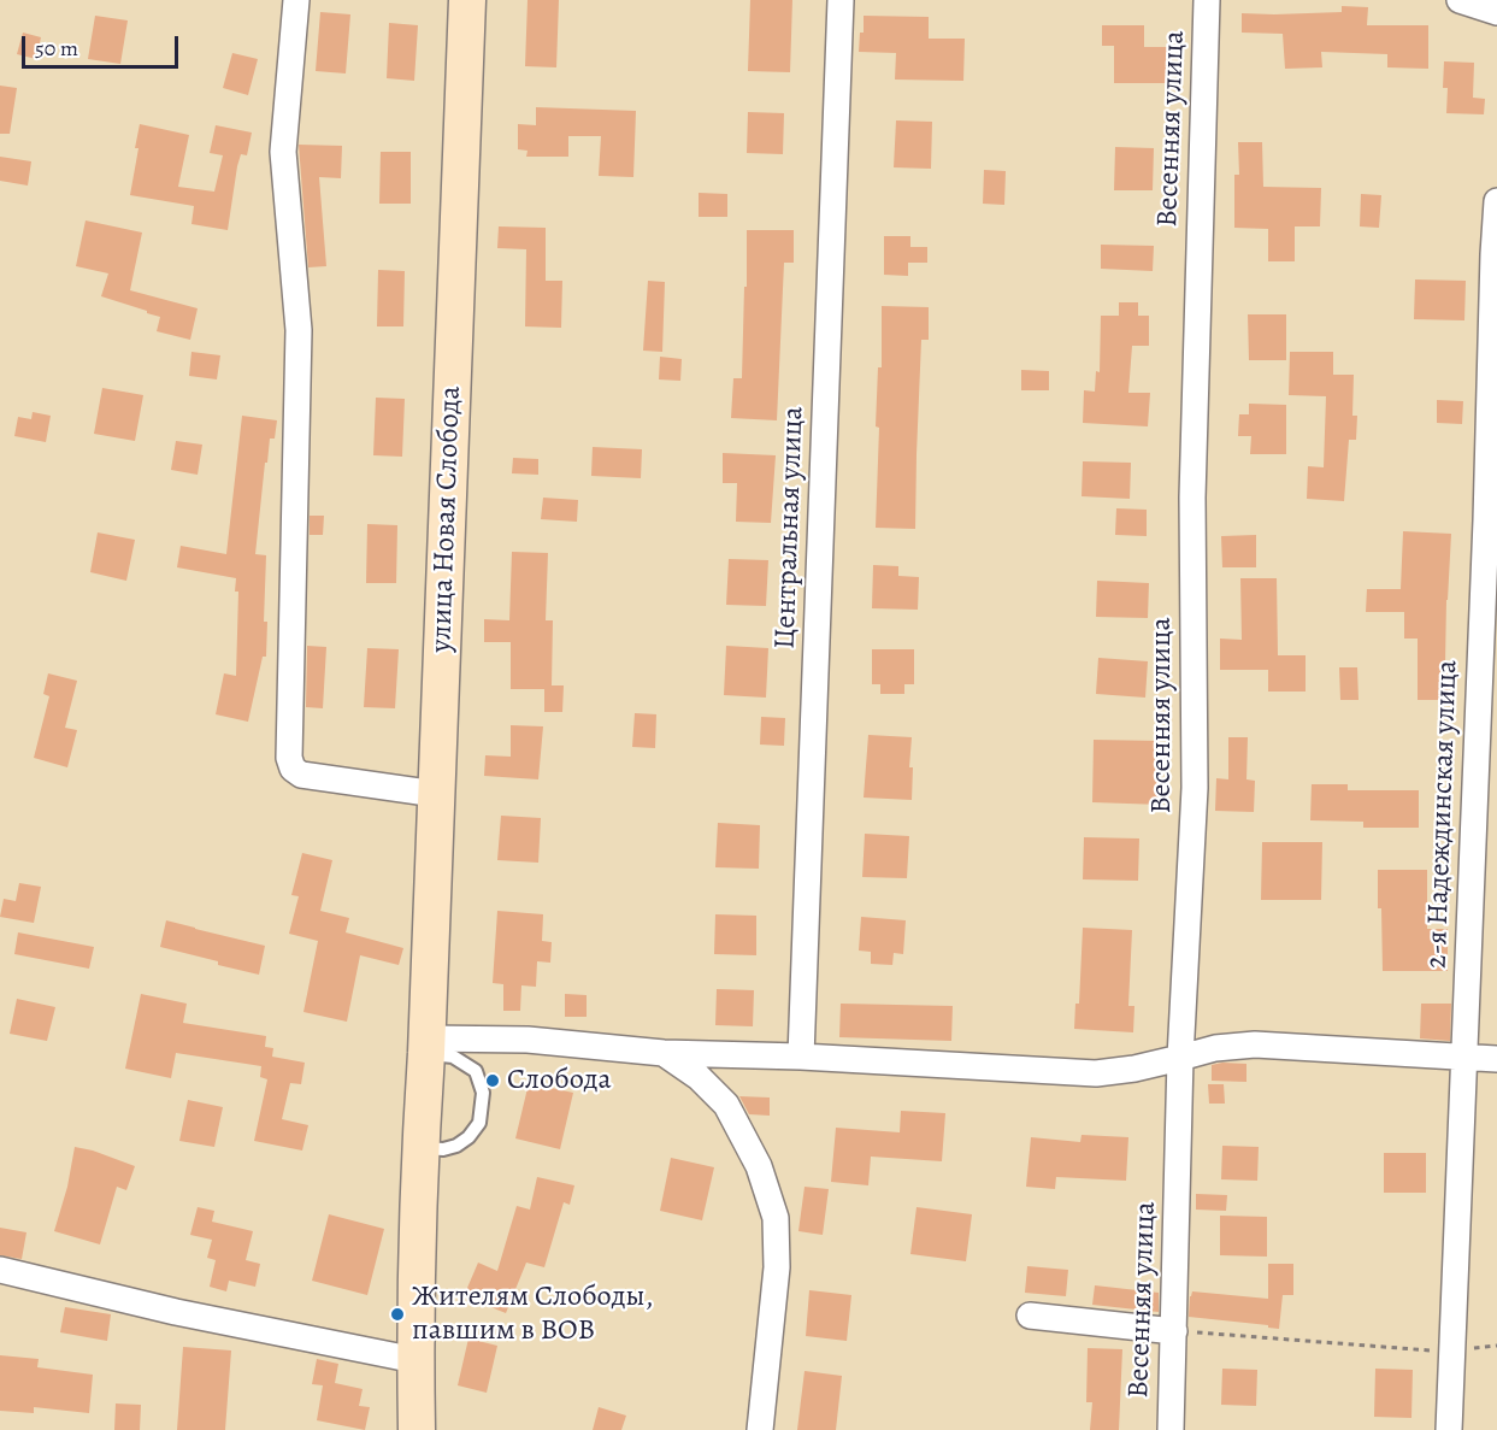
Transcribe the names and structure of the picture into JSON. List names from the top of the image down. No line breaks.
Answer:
{"streets":{"street":["Весенняя улица","улица Новая Слобода","Центральная улица","2-я Надеждинская улица"]},"places":["Слобода","Жителям Слободы, павшим в ВОВ"],"scale_bar":"50 m"}
